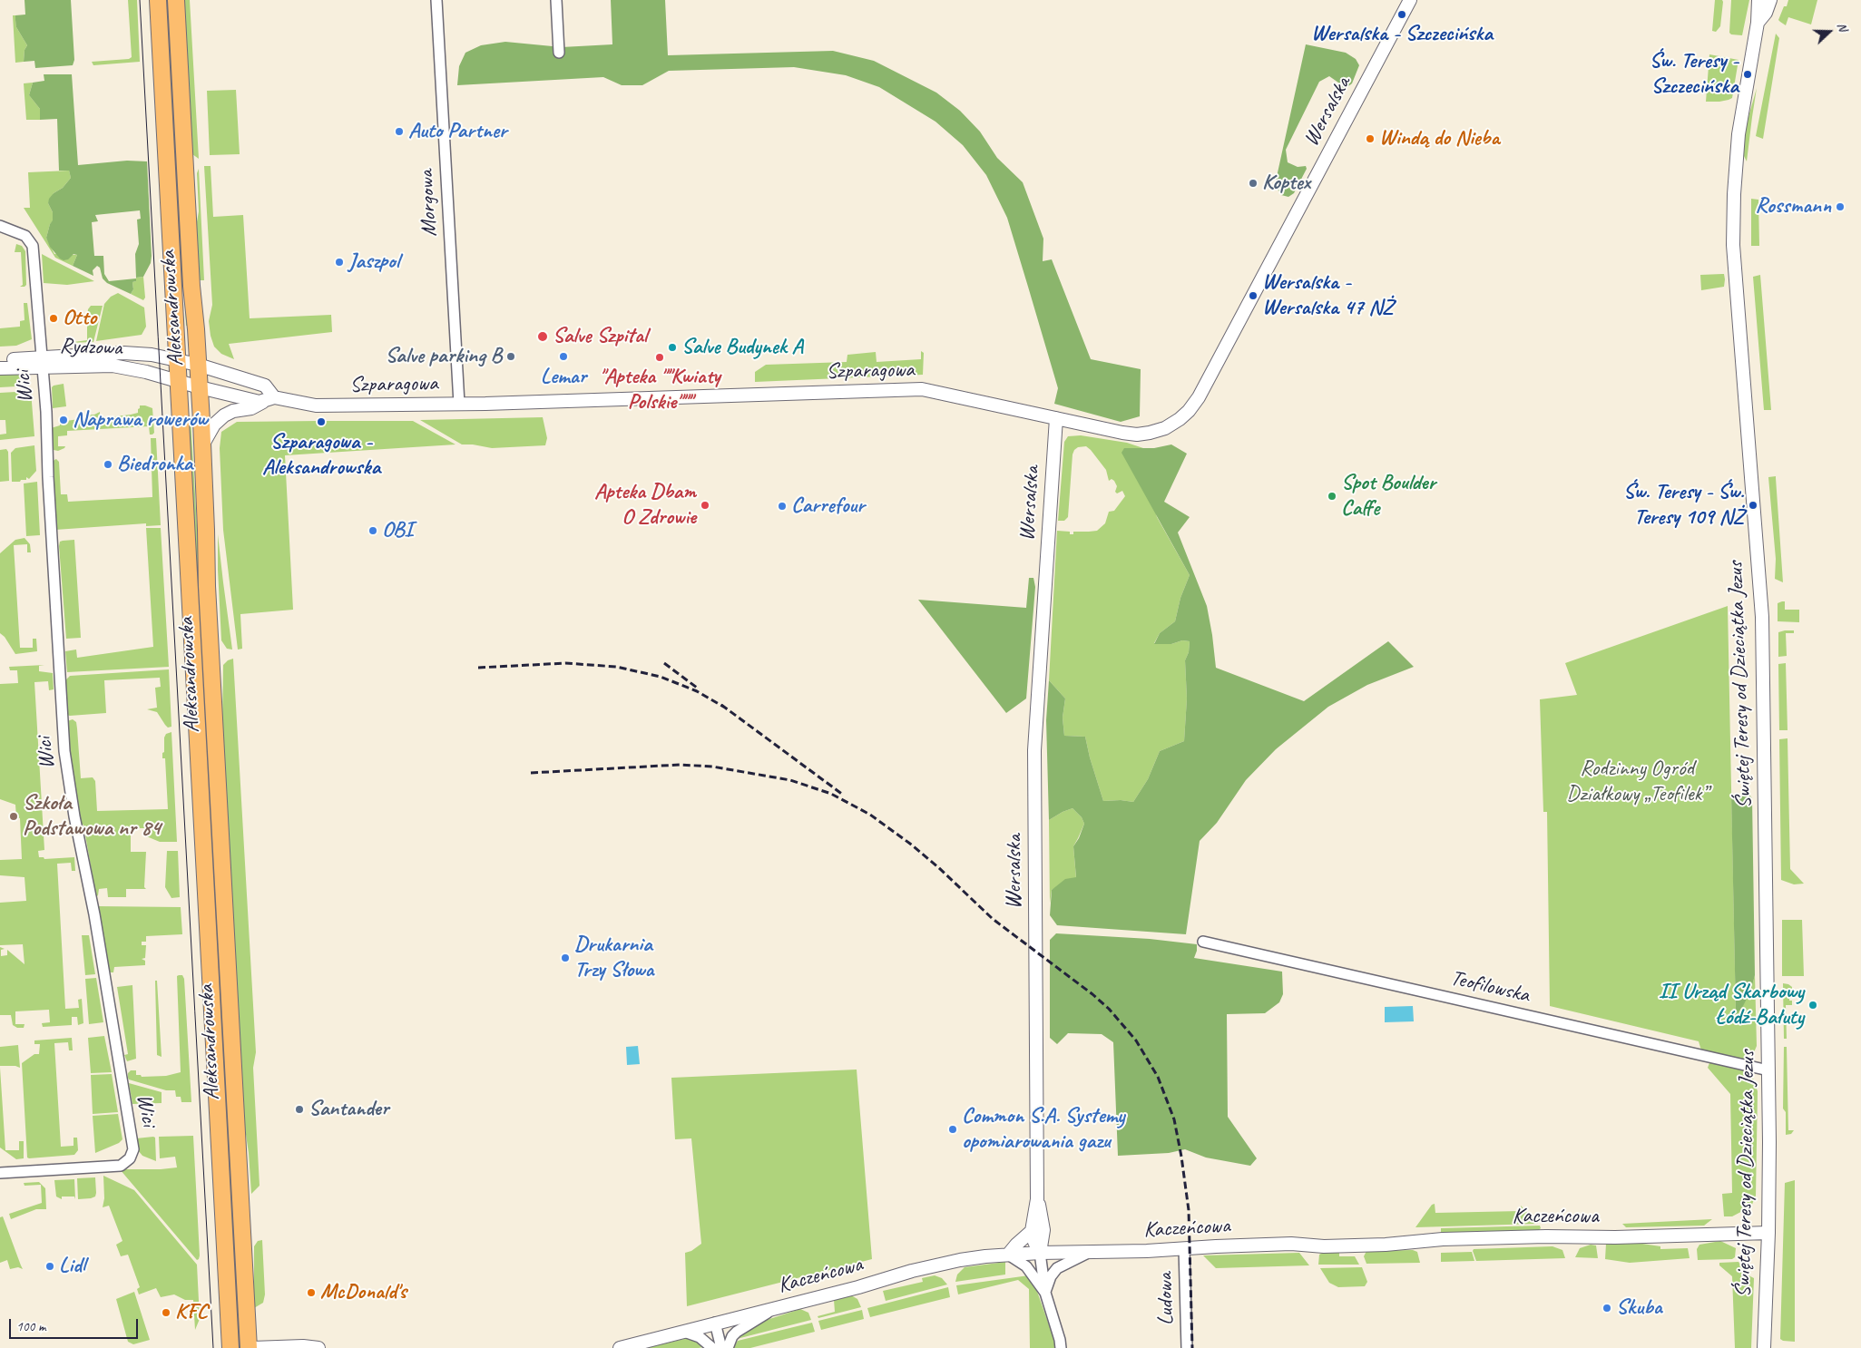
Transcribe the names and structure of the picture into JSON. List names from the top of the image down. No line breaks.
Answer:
{"streets":{"main road":["Aleksandrowska"],"street":["Wersalska","Morgowa","Rydzowa","Szparagowa","Wici","Świętej Teresy od Dzieciątka Jezus","Teofilowska","Kaczeńcowa","Ludowa"]},"crossings":[["Wersalska","Szparagowa"],["Wersalska","Kaczeńcowa"],["Morgowa","Szparagowa"],["Aleksandrowska","Rydzowa"],["Aleksandrowska","Szparagowa"],["Rydzowa","Szparagowa"],["Rydzowa","Wici"],["Świętej Teresy od Dzieciątka Jezus","Teofilowska"],["Świętej Teresy od Dzieciątka Jezus","Kaczeńcowa"],["Kaczeńcowa","Ludowa"]],"parks":["Rodzinny Ogród Działkowy „Teofilek”"],"places":["Wersalska - Szczecińska","Św. Teresy - Szczecińska","Auto Partner","Windą do Nieba","Koptex","Rossmann","Jaszpol","Wersalska - Wersalska 47 NŻ","Otto","Salve Szpital","Salve Budynek A","Salve parking B","Lemar","\"Apteka \"\"Kwiaty Polskie\"\"\"","Naprawa rowerów","Szparagowa - Aleksandrowska","Biedronka","Spot Boulder Caffe","Apteka Dbam O Zdrowie","Św. Teresy - Św. Teresy 109 NŻ","Carrefour","OBI","Szkoła Podstawowa nr 84","Drukarnia Trzy Słowa","II Urząd Skarbowy Łódź-Bałuty","Santander","Common S.A. Systemy opomiarowania gazu","Lidl","McDonald's","Skuba","KFC"],"scale_bar":"100 m","north":"right"}
